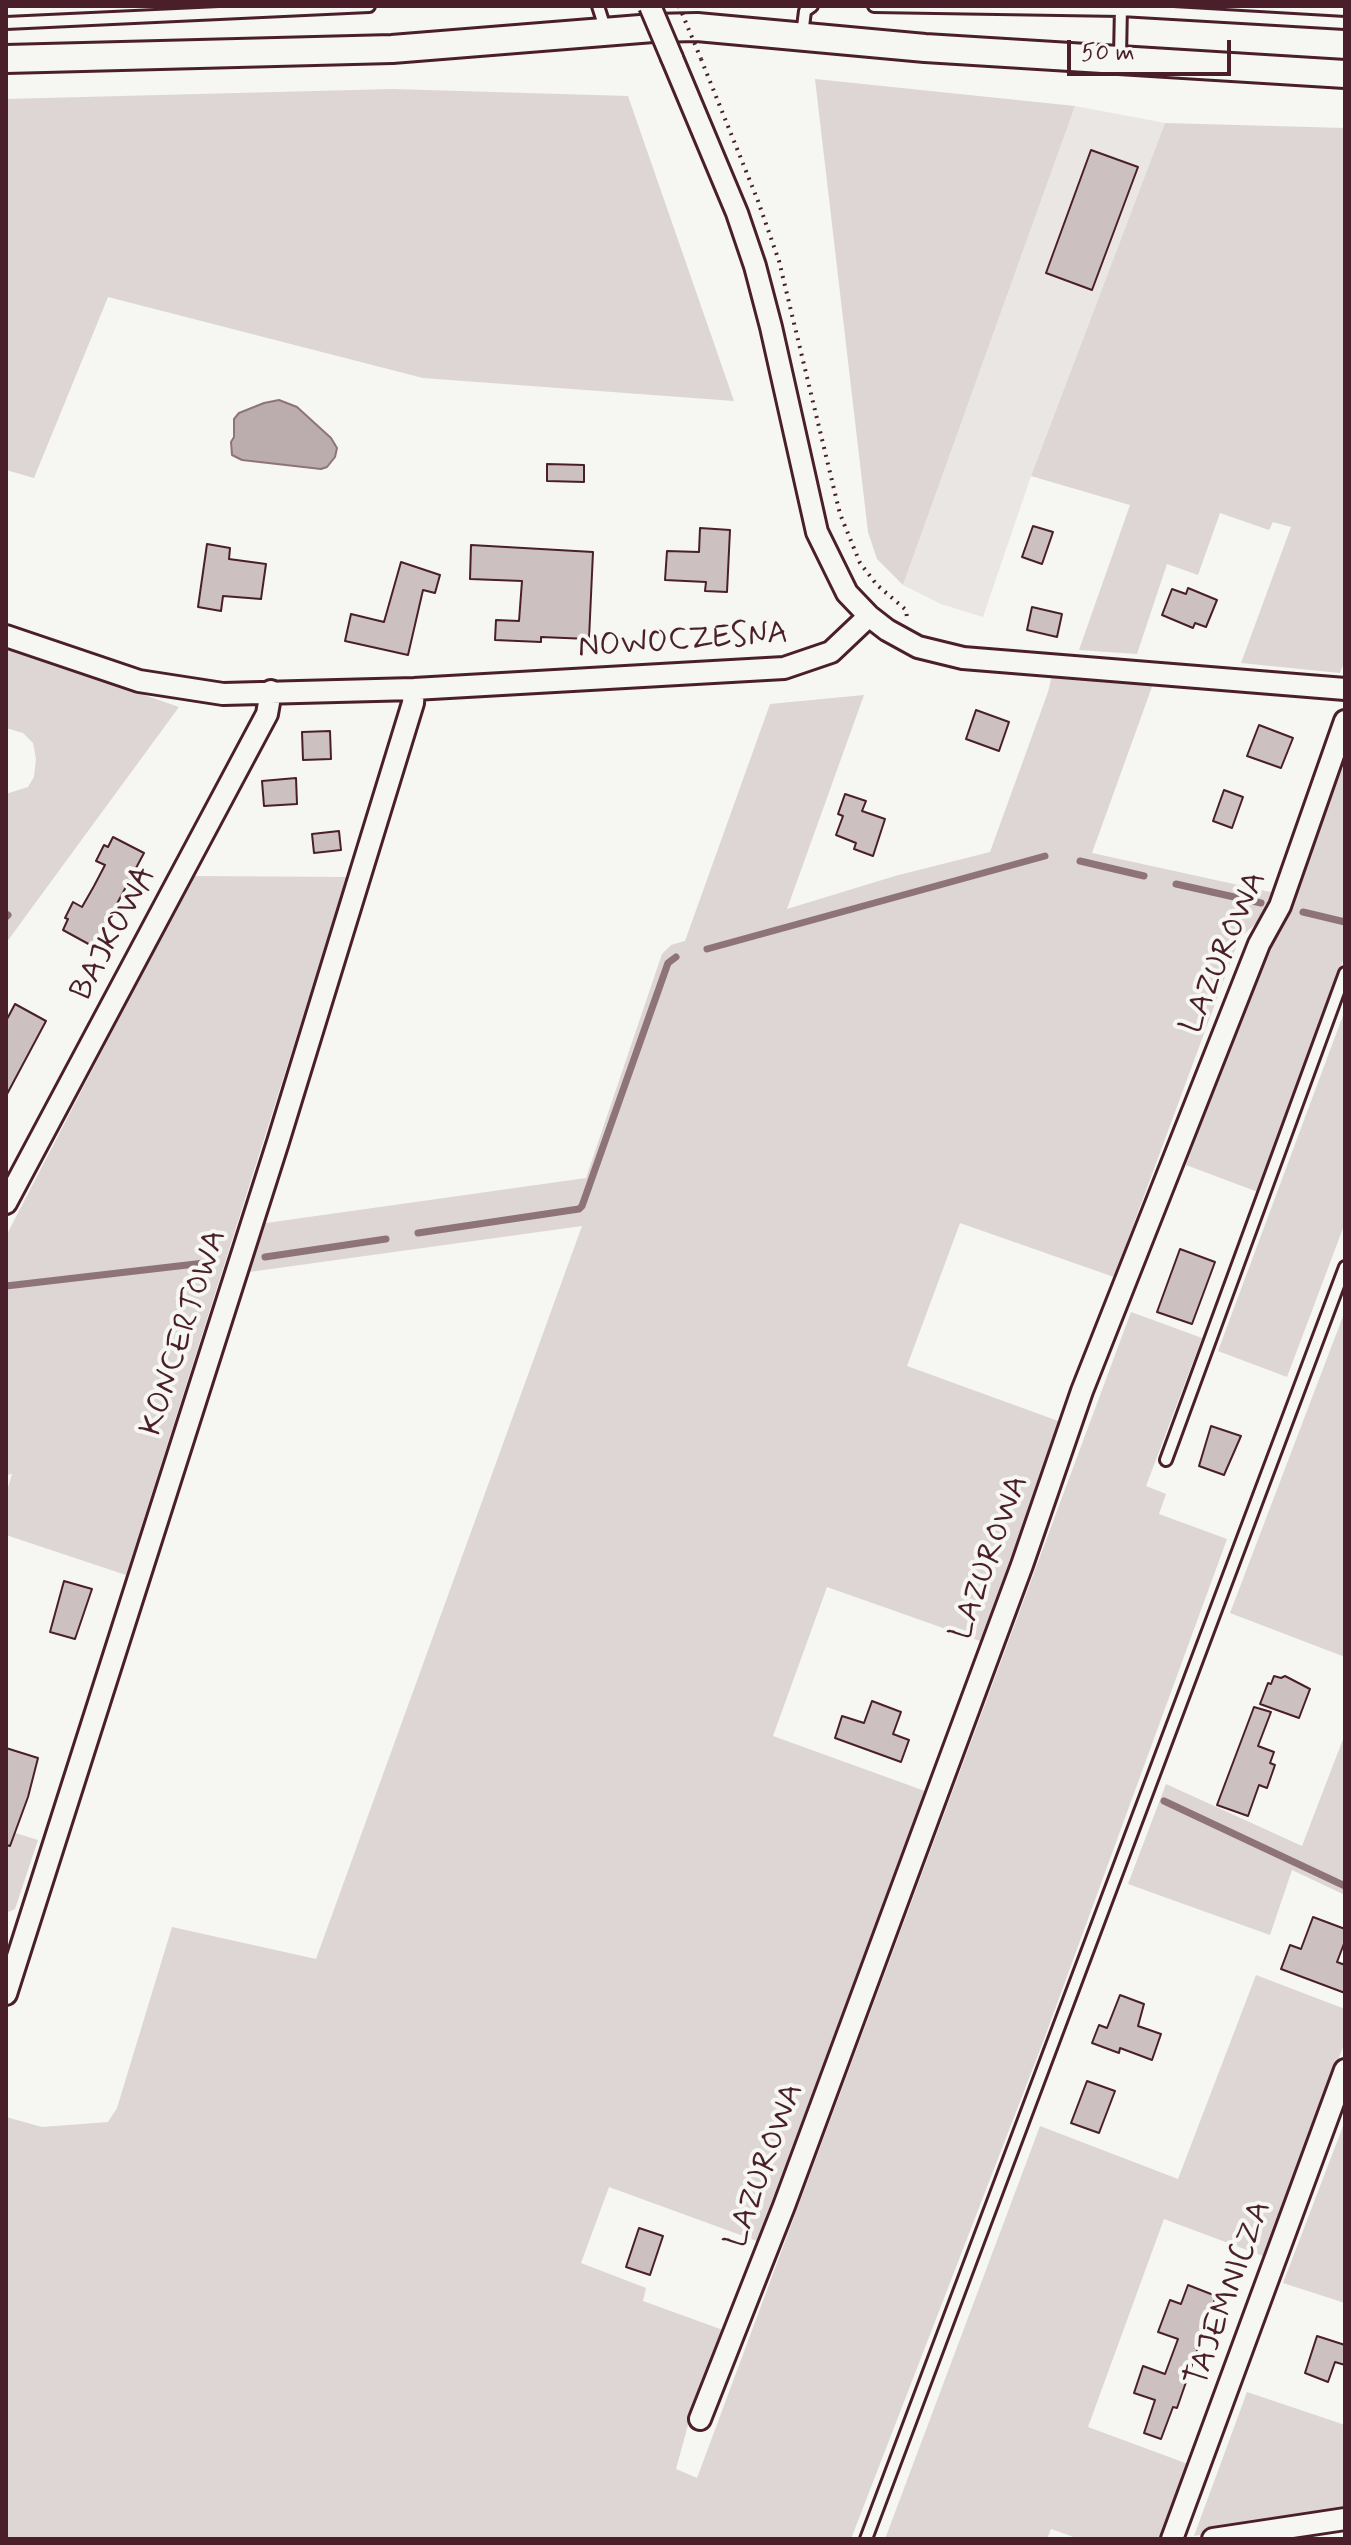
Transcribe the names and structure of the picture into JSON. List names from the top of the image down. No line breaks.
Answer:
{"streets":{"street":["NOWOCZESNA","BAJKOWA","LAZUROWA","KONCERTOWA","TAJEMNICZA"]},"crossings":[["NOWOCZESNA","BAJKOWA"],["NOWOCZESNA","KONCERTOWA"]],"scale_bar":"50 m"}
